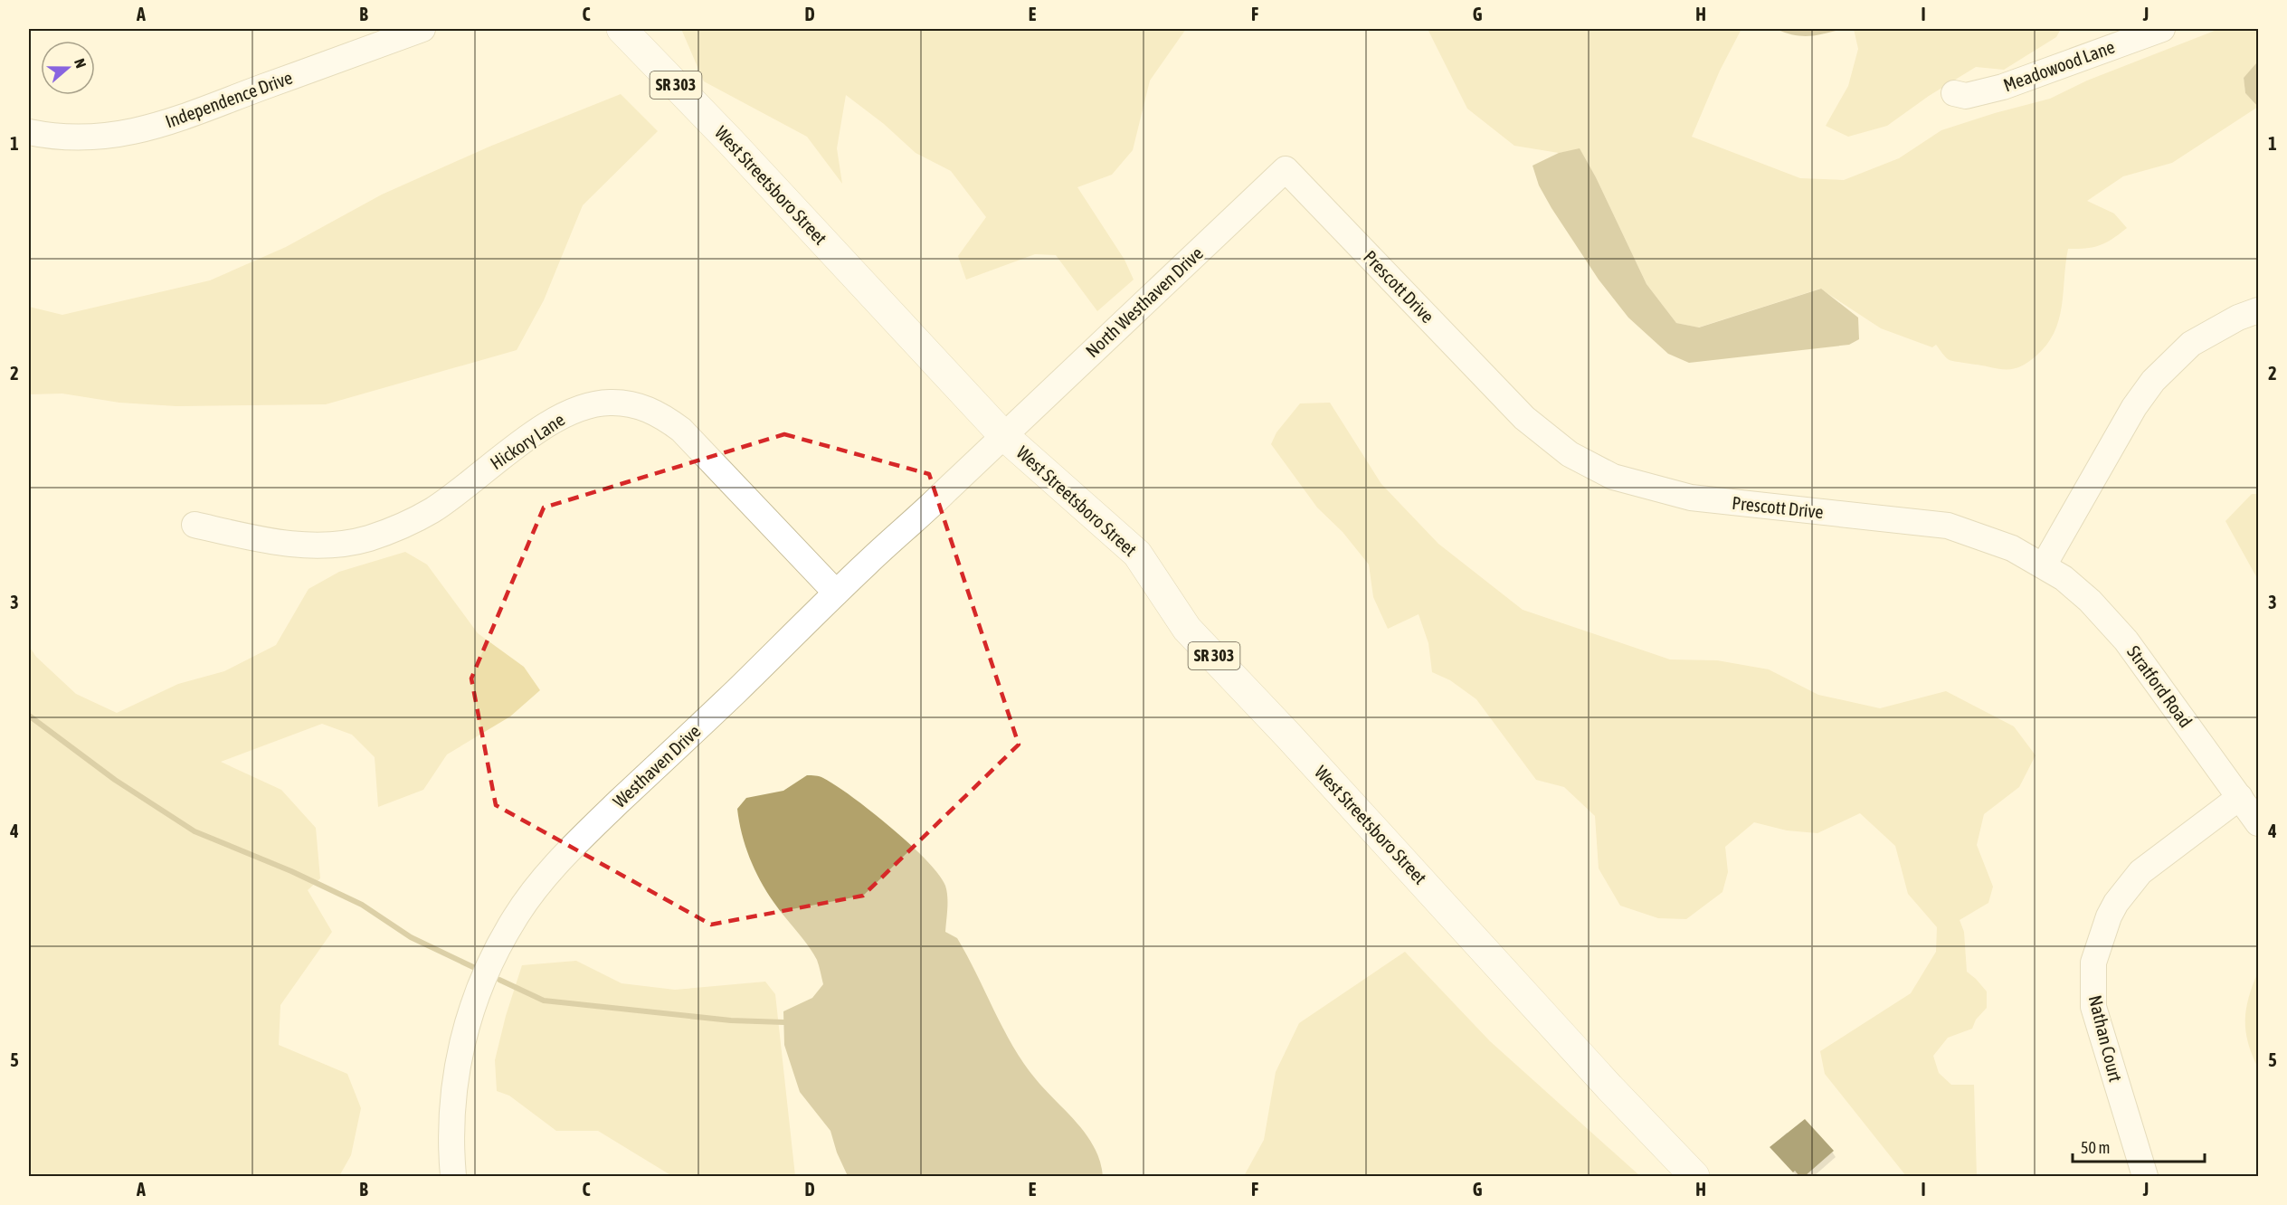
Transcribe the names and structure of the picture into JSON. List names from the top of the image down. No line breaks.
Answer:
{"streets":{"main road":["SR 303","West Streetsboro Street"],"street":["Meadowood Lane","Independence Drive","Prescott Drive","North Westhaven Drive","Hickory Lane","Stratford Road","Westhaven Drive","Nathan Court"]},"crossings":[["West Streetsboro Street","North Westhaven Drive"],["West Streetsboro Street","Westhaven Drive"],["Prescott Drive","North Westhaven Drive"],["Prescott Drive","Stratford Road"],["North Westhaven Drive","Westhaven Drive"],["Hickory Lane","Westhaven Drive"],["Stratford Road","Nathan Court"]],"scale_bar":"50 m","north":"right","grid":{"columns":["A","B","C","D","E","F","G","H","I","J"],"rows":["1","2","3","4","5"]}}
